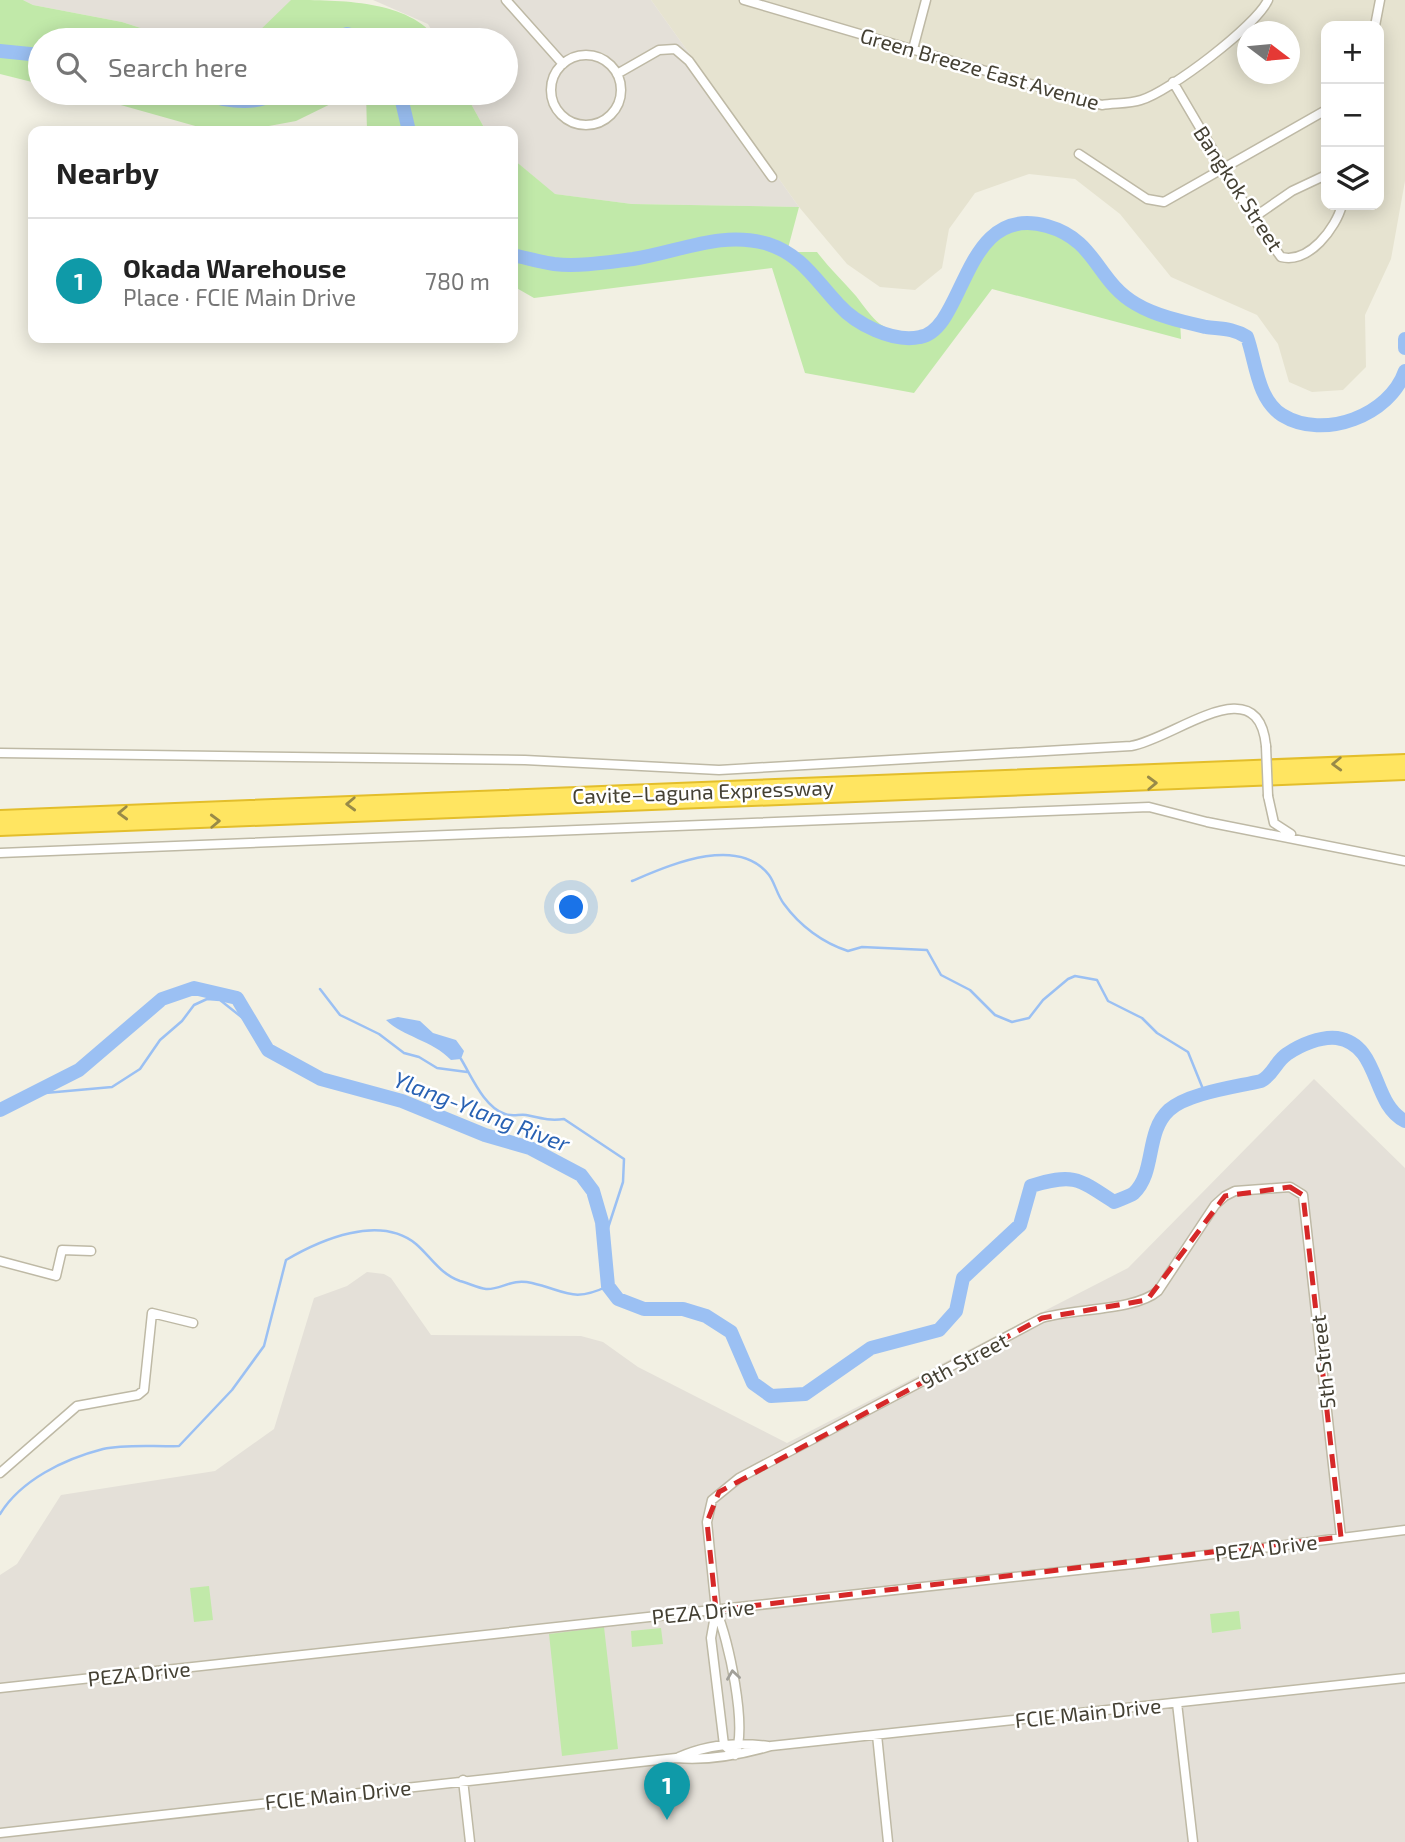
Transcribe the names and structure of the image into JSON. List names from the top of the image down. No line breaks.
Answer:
{"streets":{"highway":["Cavite–Laguna Expressway"],"street":["Green Breeze East Avenue","Bangkok Street","9th Street","5th Street","PEZA Drive","FCIE Main Drive"]},"crossings":[["Green Breeze East Avenue","Bangkok Street"],["9th Street","5th Street"],["9th Street","PEZA Drive"],["9th Street","FCIE Main Drive"],["5th Street","PEZA Drive"]],"water":["Ylang-Ylang River"],"north":"right","page":{"map_buttons":["+","−"],"search":"Search here","heading":"Nearby","list":[{"mark":"1","name":"Okada Warehouse","note":"Place · FCIE Main Drive","value":"780 m"}],"pins":"1"}}
